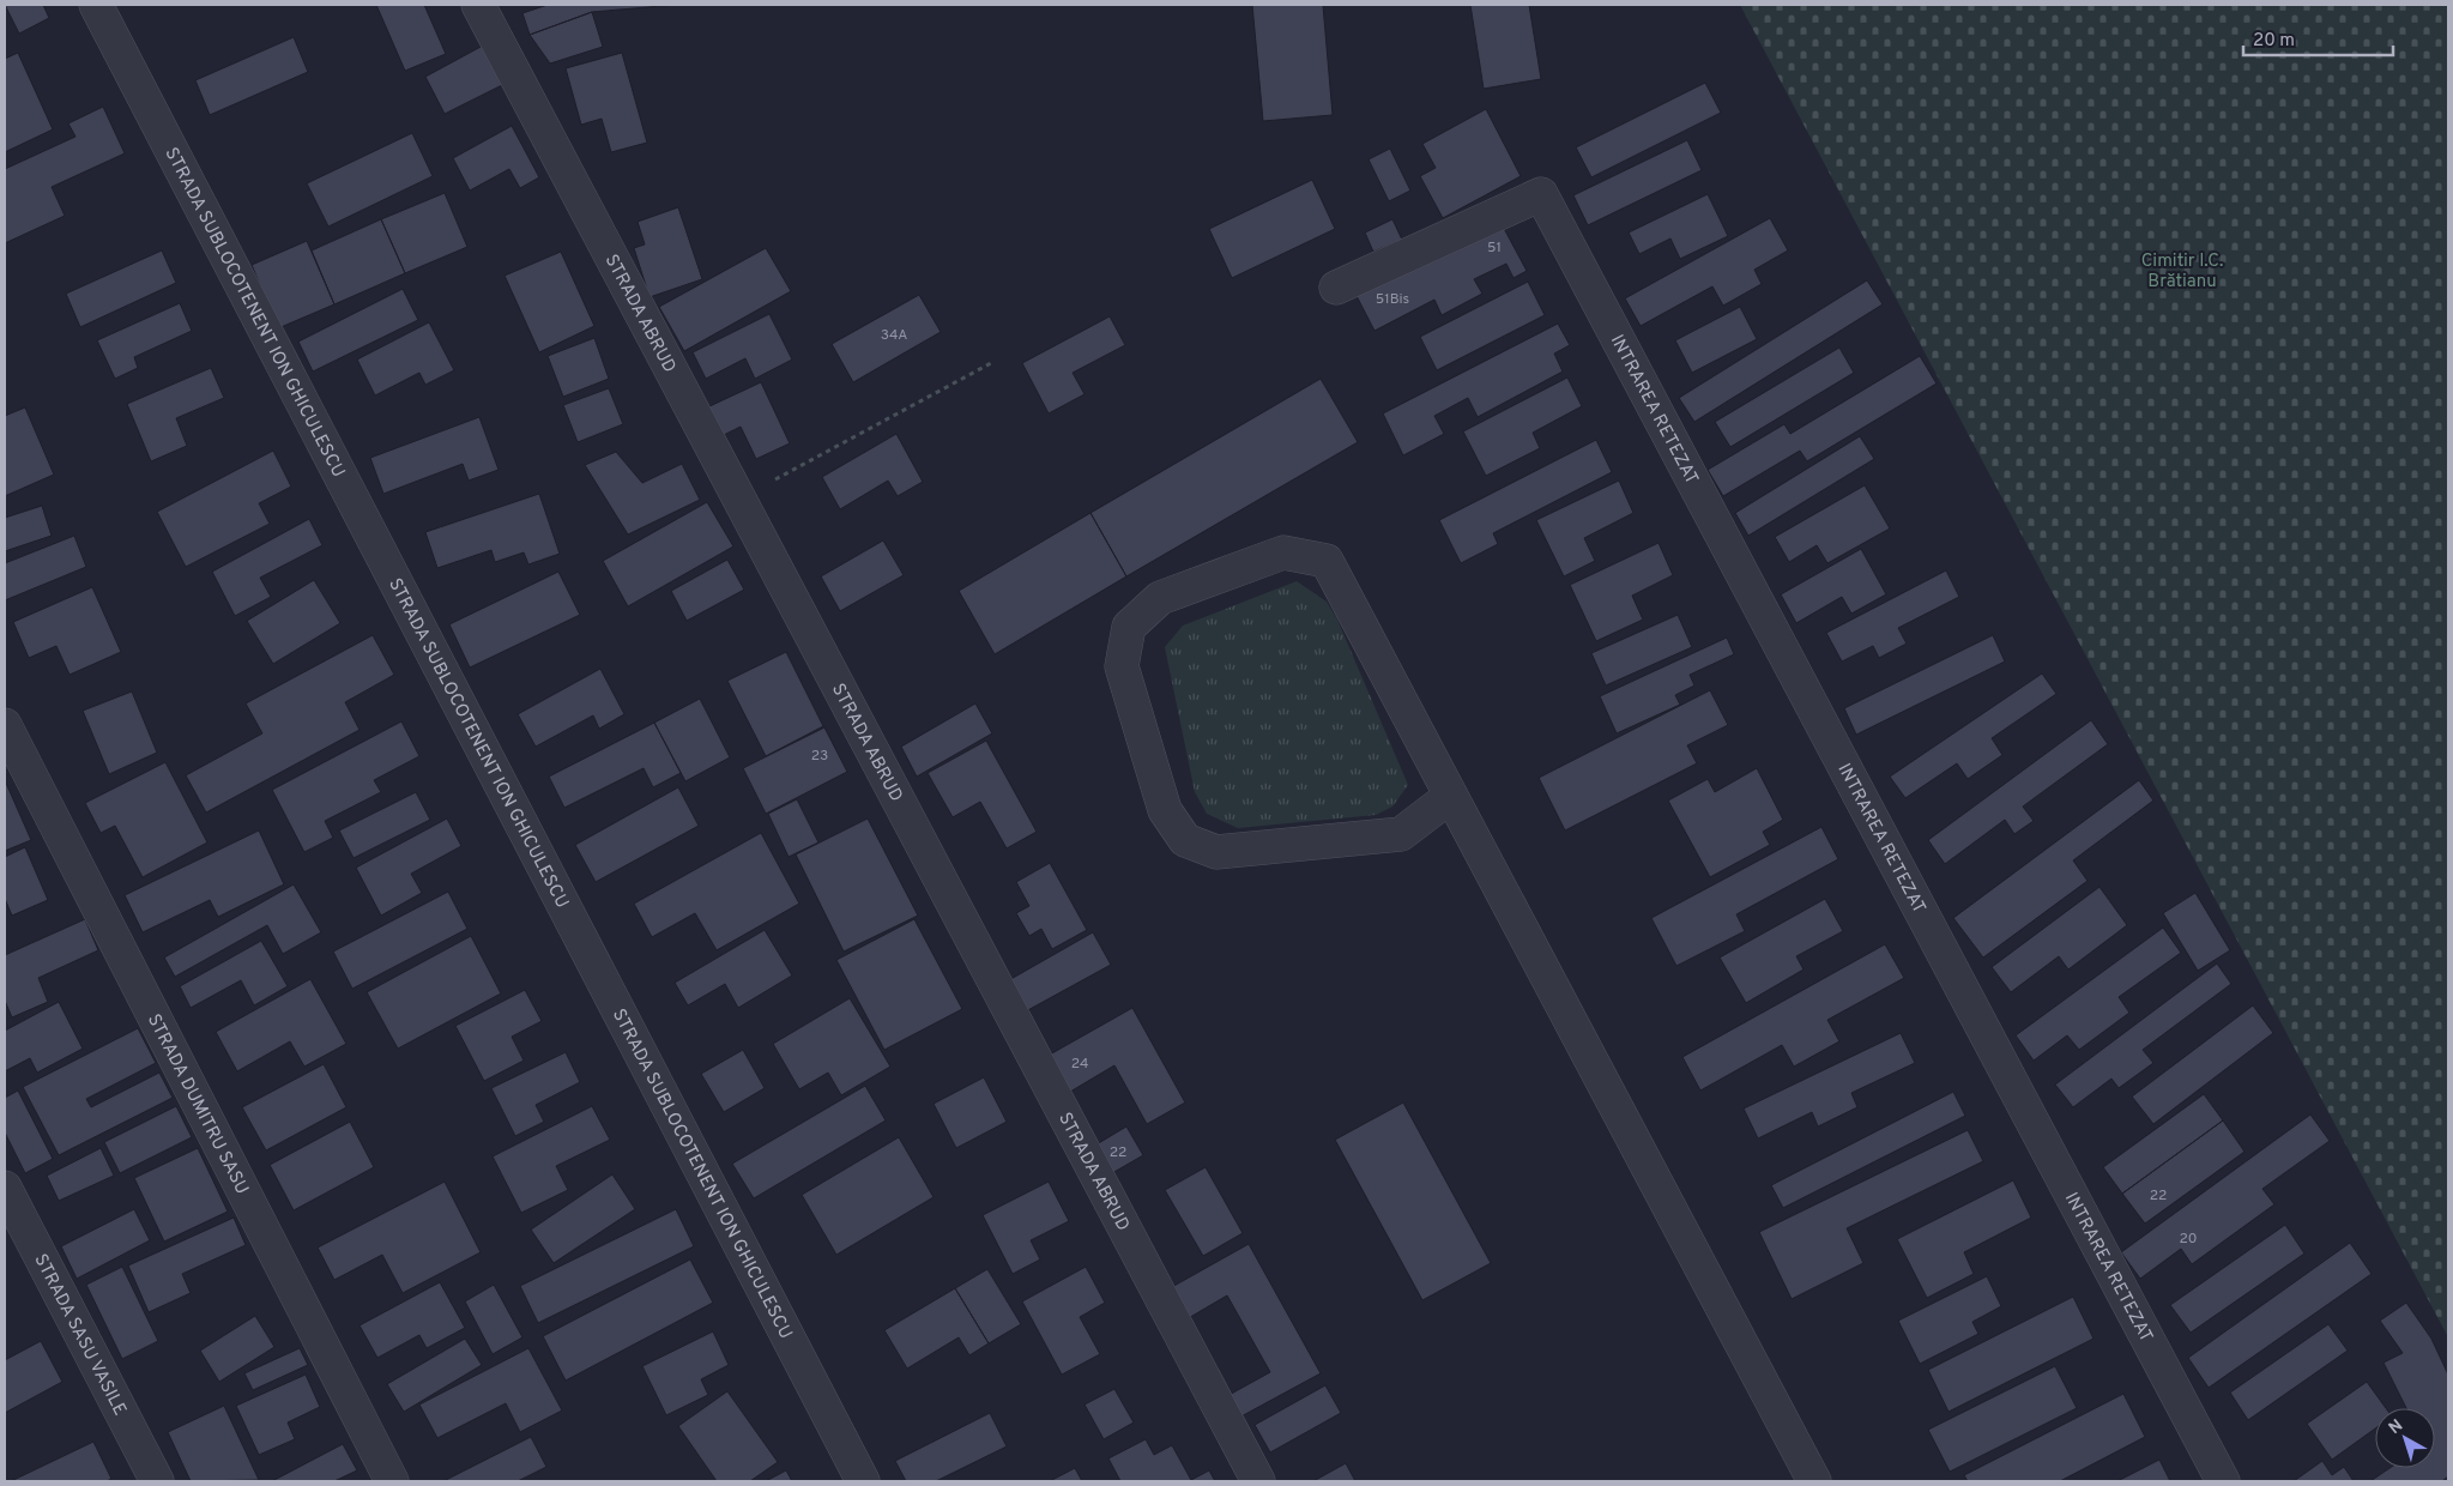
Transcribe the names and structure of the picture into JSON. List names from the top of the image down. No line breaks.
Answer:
{"streets":{"street":["STRADA SUBLOCOTENENT ION GHICULESCU","STRADA ABRUD","INTRAREA RETEZAT","STRADA DUMITRU SASU","STRADA SASU VASILE"]},"parks":["Cimitir I.C. Brătianu"],"house_numbers":["51","51Bis","34A","23","24","22","22","20"],"scale_bar":"20 m","north":"top left"}
